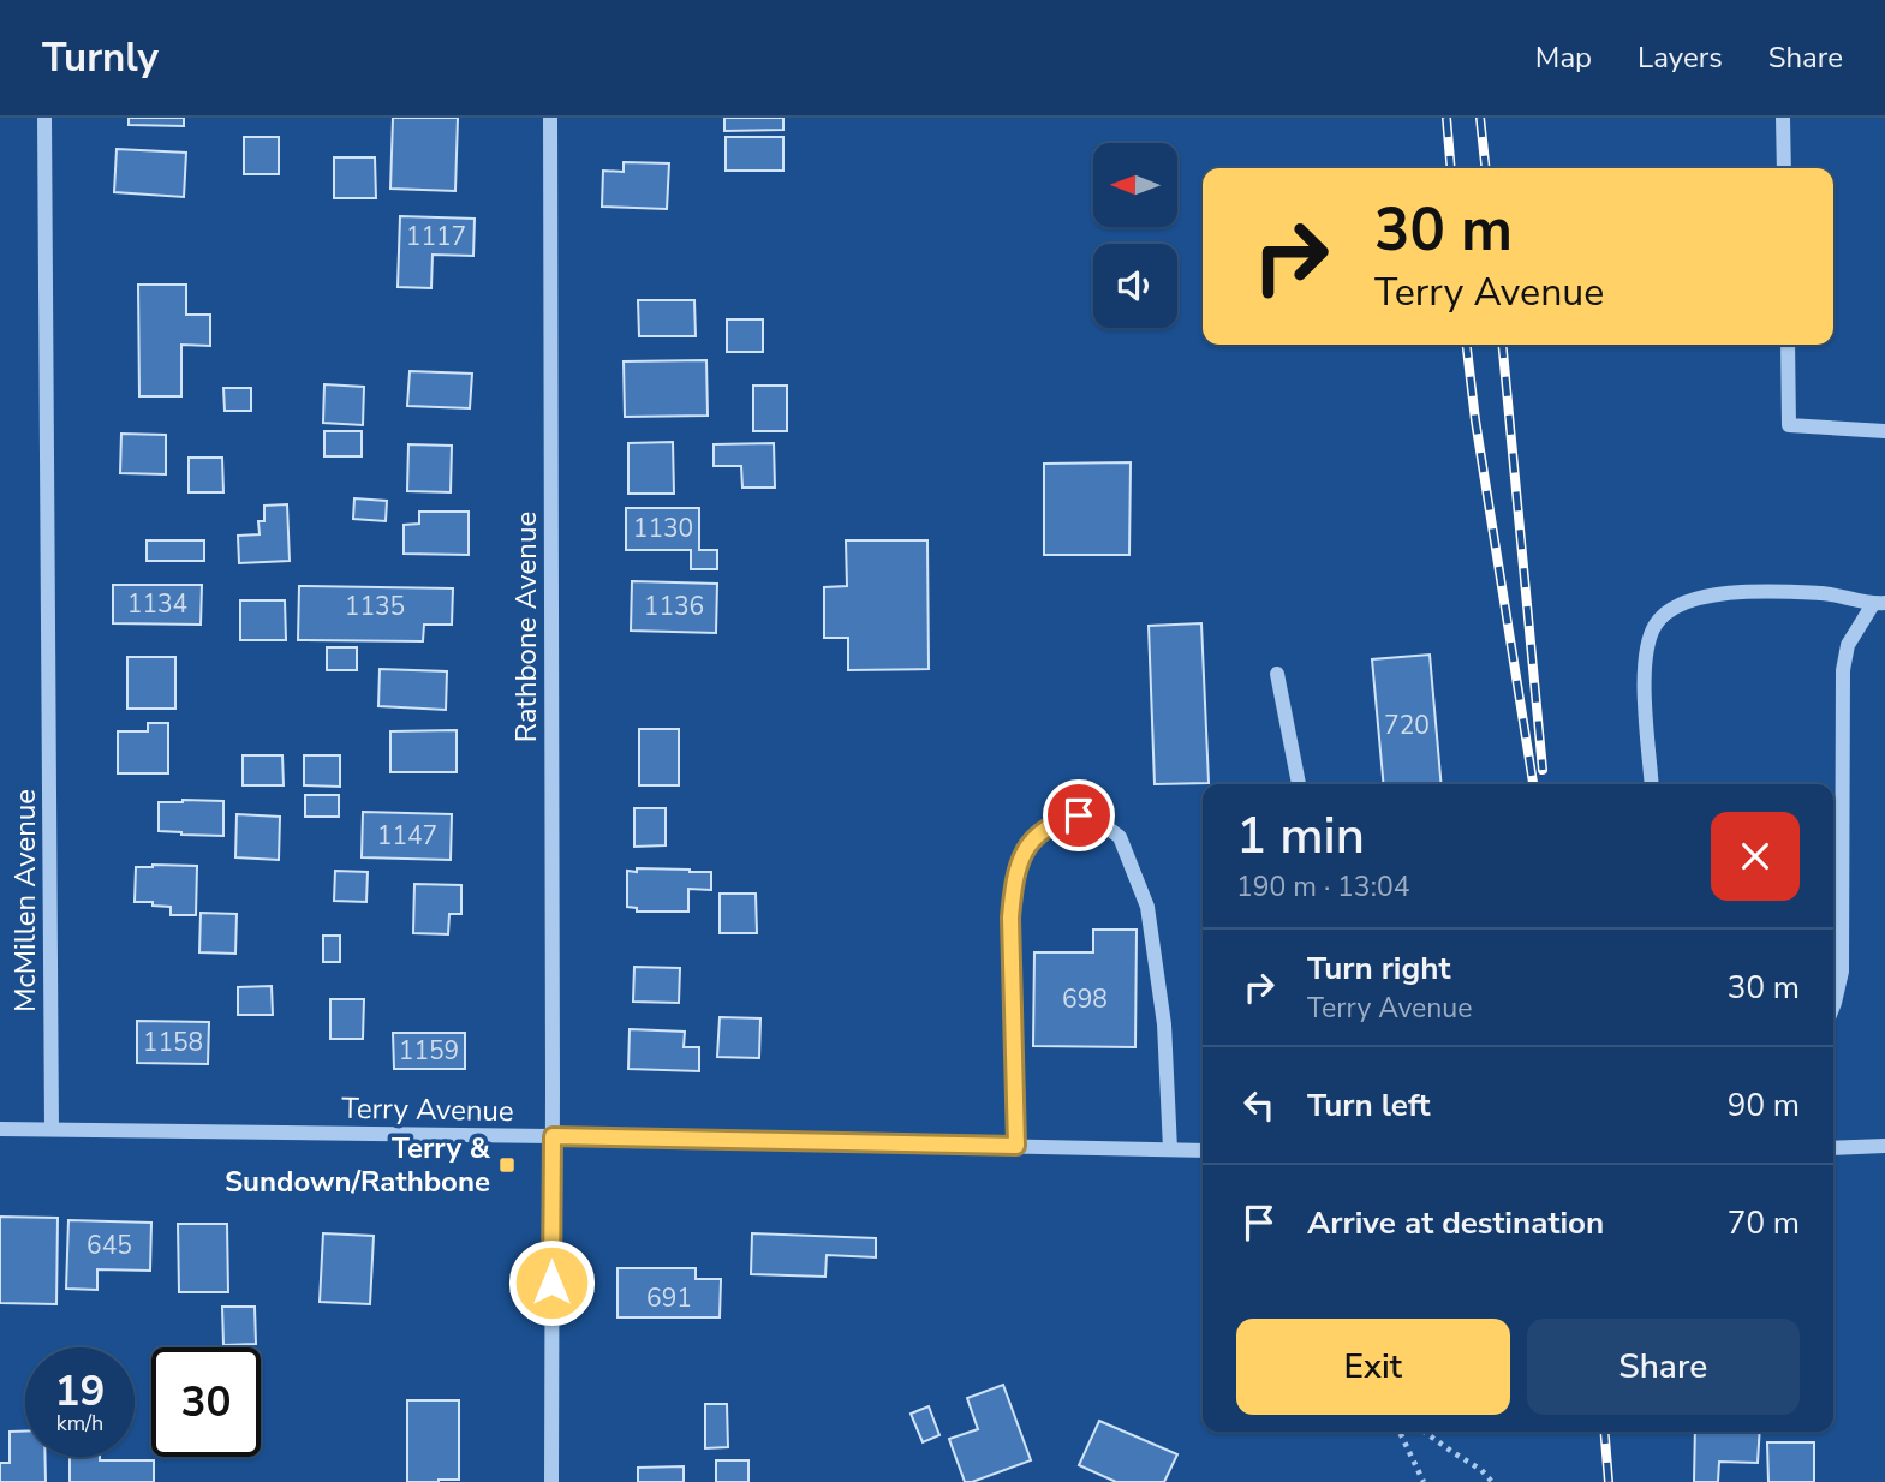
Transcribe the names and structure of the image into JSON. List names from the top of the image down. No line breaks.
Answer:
{"streets":{"street":["Rathbone Avenue","McMillen Avenue","Terry Avenue"]},"crossings":[["Rathbone Avenue","Terry Avenue"],["McMillen Avenue","Terry Avenue"]],"places":{"transit":["Terry & Sundown/Rathbone"]},"house_numbers":["1117","1130","1134","1135","1136","720","1147","698","1158","1159","645","691"],"north":"left","page":{"header":"Turnly","nav":["Map","Layers","Share"],"turn":["30 m","Terry Avenue"],"heading":["1 min","190 m · 13:04"],"list":[{"name":"Turn right","note":"Terry Avenue","value":"30 m"},{"name":"Turn left","value":"90 m"},{"name":"Arrive at destination","value":"70 m"}],"buttons":["Exit","Share"],"speed":"19 km/h","limit":"30"}}
